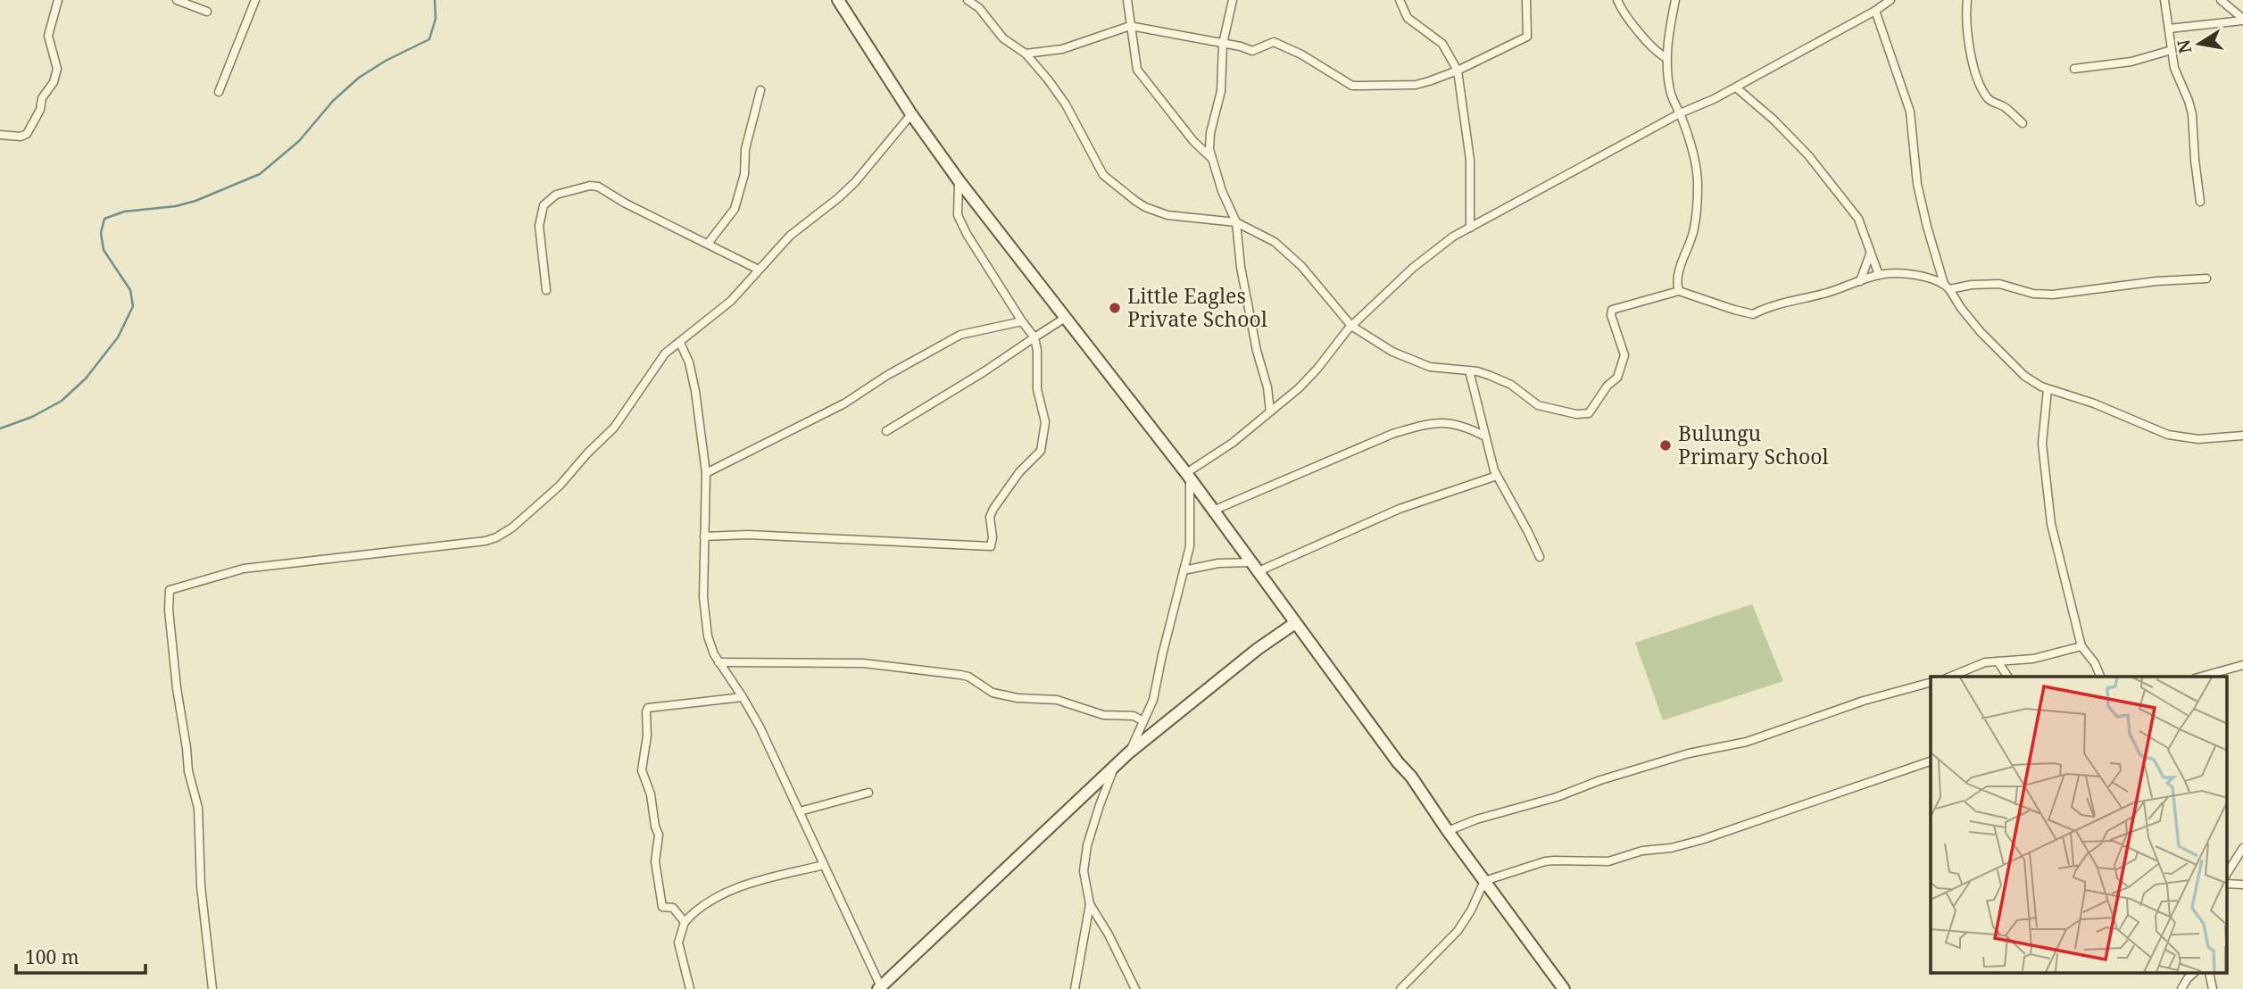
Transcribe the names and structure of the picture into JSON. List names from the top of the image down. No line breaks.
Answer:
{"places":["Little Eagles Private School","Bulungu Primary School"],"scale_bar":"100 m","north":"left"}
